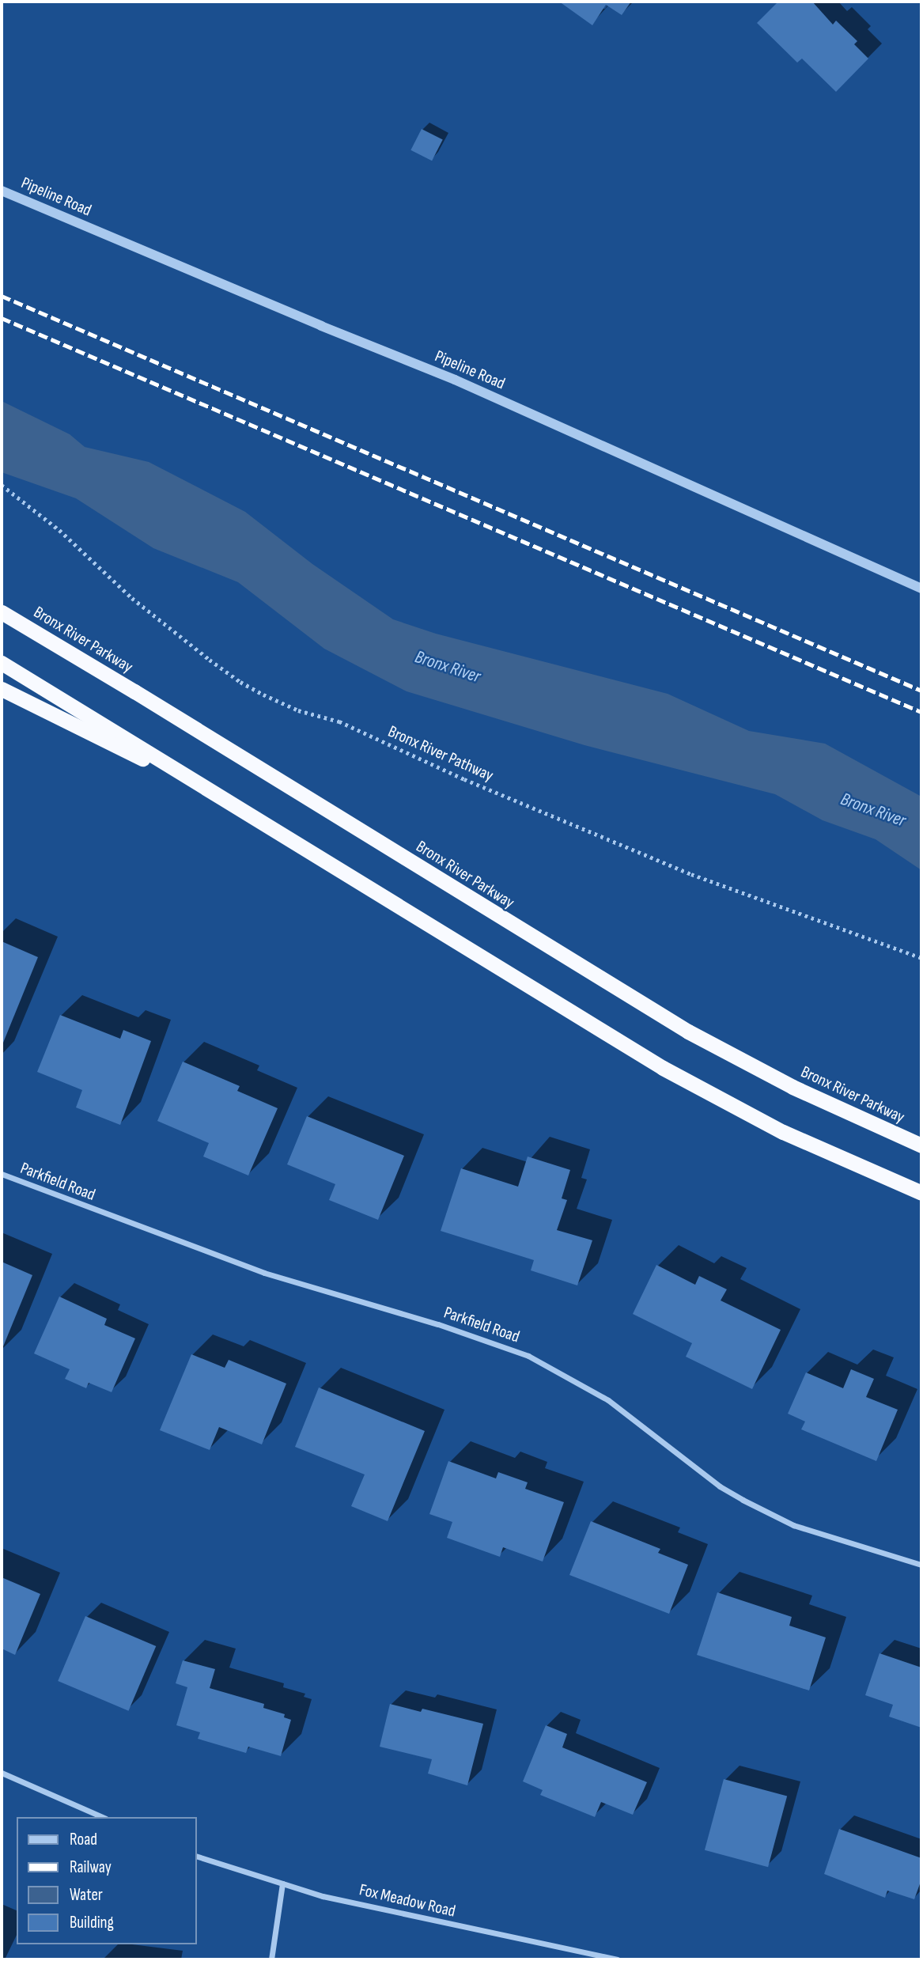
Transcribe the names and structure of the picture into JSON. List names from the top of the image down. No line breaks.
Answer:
{"streets":{"highway":["Bronx River Parkway"],"street":["Pipeline Road","Parkfield Road","Fox Meadow Road"],"path":["Bronx River Pathway"]},"water":["Bronx River"],"legend":["Road","Railway","Water","Building"]}
